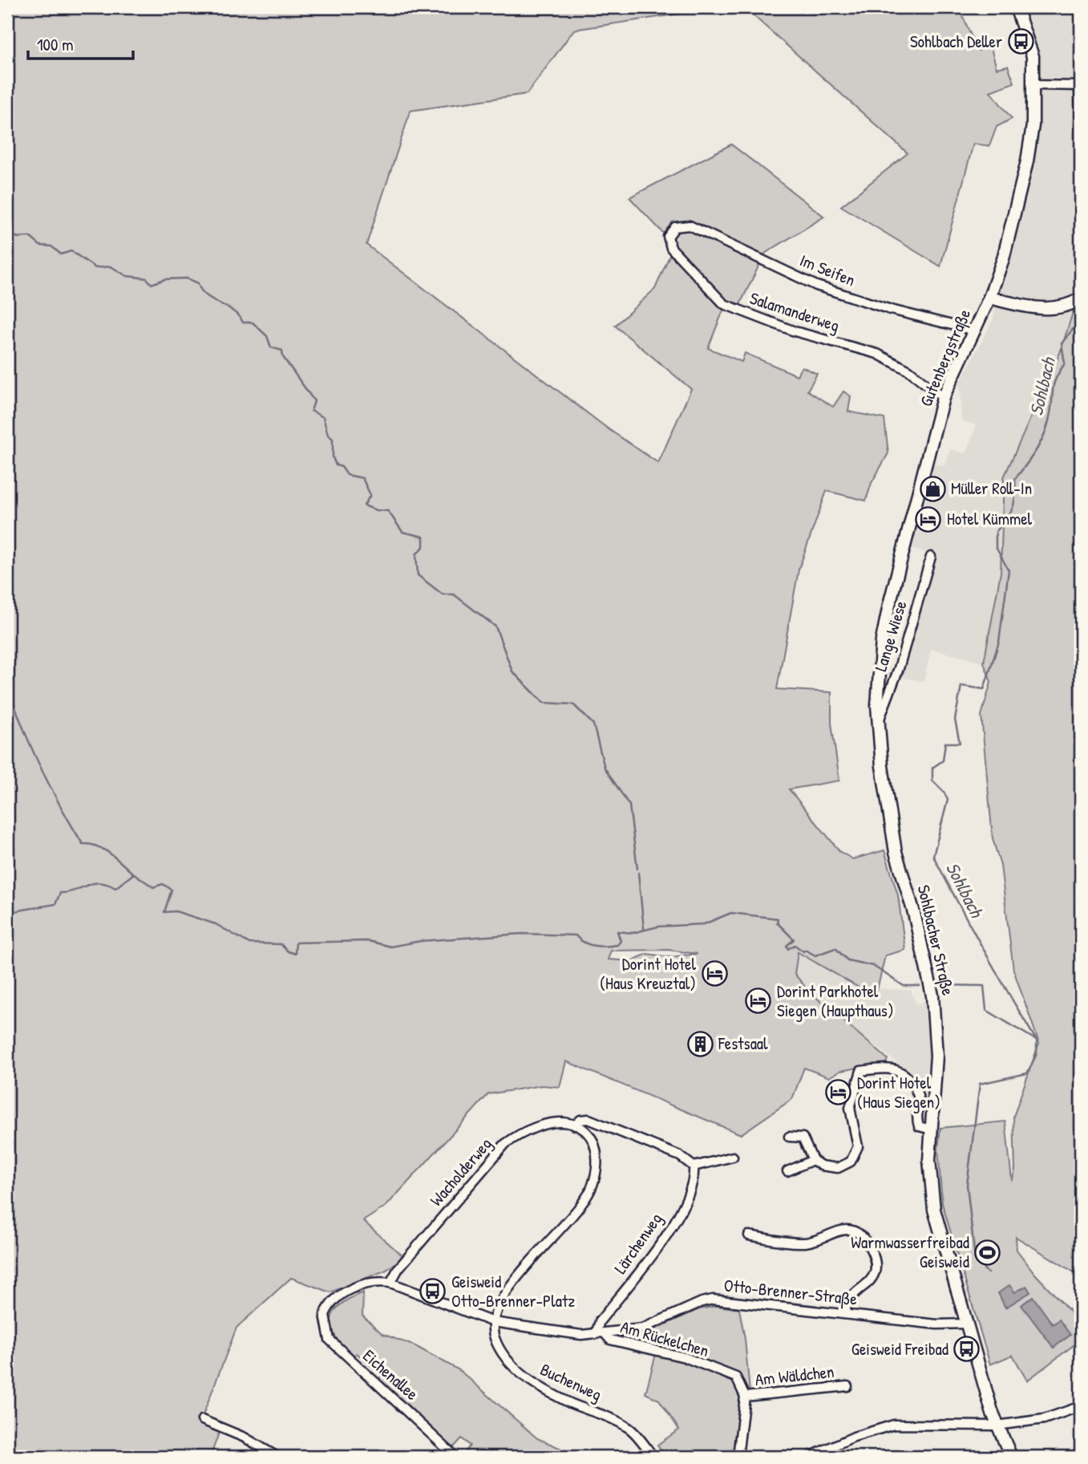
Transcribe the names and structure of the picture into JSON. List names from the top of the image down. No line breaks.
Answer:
{"streets":{"street":["Im Seifen","Salamanderweg","Gutenbergstraße","Lange Wiese","Sohlbacher Straße","Wacholderweg","Lärchenweg","Otto-Brenner-Straße","Am Rückelchen","Eichenallee","Am Wäldchen","Buchenweg"]},"crossings":[["Im Seifen","Salamanderweg"],["Im Seifen","Gutenbergstraße"],["Salamanderweg","Gutenbergstraße"],["Gutenbergstraße","Lange Wiese"],["Gutenbergstraße","Sohlbacher Straße"],["Lange Wiese","Sohlbacher Straße"],["Sohlbacher Straße","Otto-Brenner-Straße"],["Wacholderweg","Otto-Brenner-Straße"],["Wacholderweg","Eichenallee"],["Lärchenweg","Otto-Brenner-Straße"],["Otto-Brenner-Straße","Am Rückelchen"],["Otto-Brenner-Straße","Eichenallee"],["Otto-Brenner-Straße","Buchenweg"],["Am Rückelchen","Am Wäldchen"]],"water":["Sohlbach"],"places":{"bus stop":["Sohlbach Deller","Geisweid Otto-Brenner-Platz","Geisweid Freibad"],"shop":["Müller Roll-In"],"hotel":["Hotel Kümmel","Dorint Hotel (Haus Kreuztal)","Dorint Parkhotel Siegen (Haupthaus)","Dorint Hotel (Haus Siegen)"],"building":["Festsaal"],"sports":["Warmwasserfreibad Geisweid"]},"scale_bar":"100 m"}
